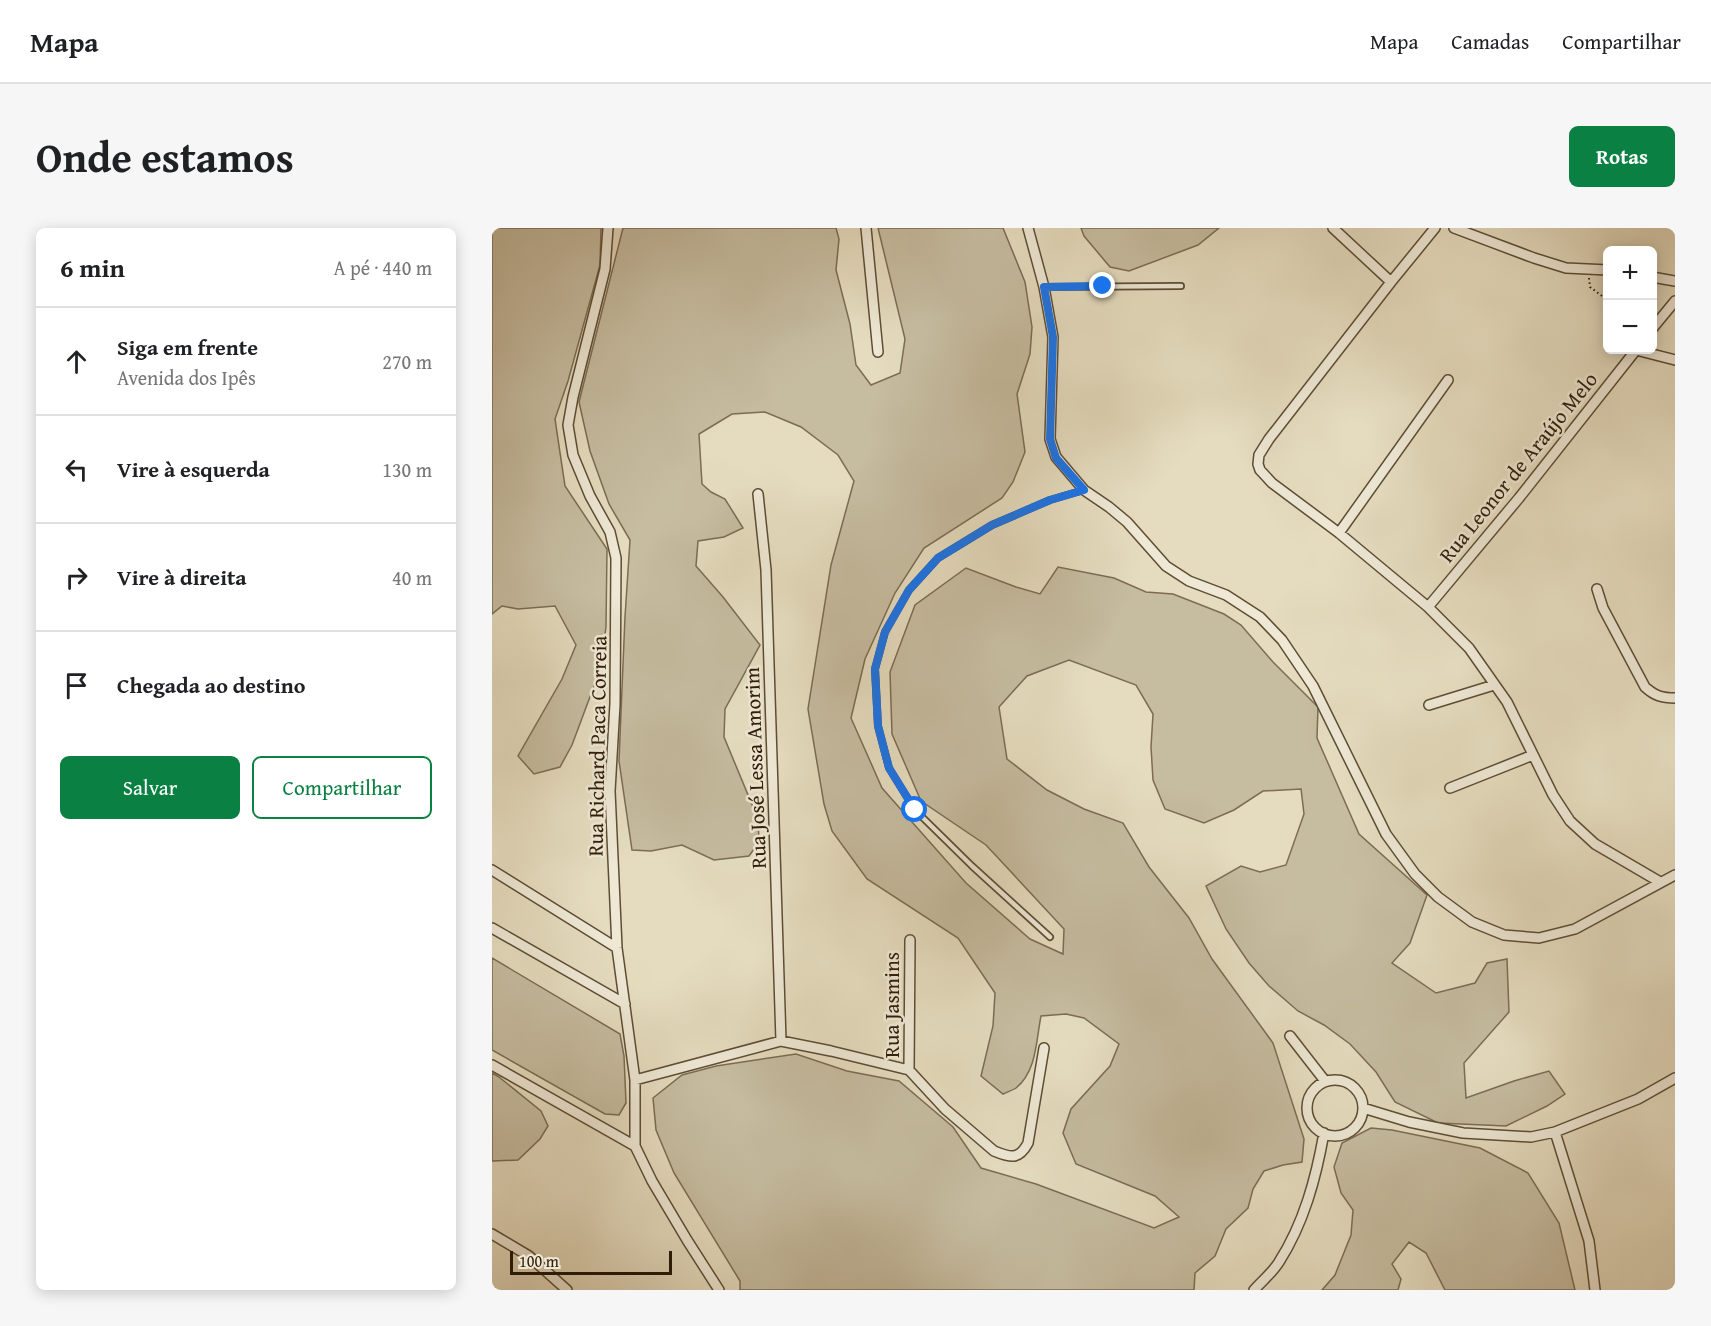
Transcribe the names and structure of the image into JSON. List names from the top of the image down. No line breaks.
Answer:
{"streets":{"street":["Rua Leonor de Araújo Melo","Rua Richard Paca Correia","Rua José Lessa Amorim","Rua Jasmins"]},"scale_bar":"100 m","page":{"header":"Mapa","nav":["Mapa","Camadas","Compartilhar"],"title":"Onde estamos","buttons":["Rotas",["Salvar","Compartilhar"]],"heading":["6 min","A pé · 440 m"],"map_buttons":["+","−"],"list":[["Siga em frente","Avenida dos Ipês","270 m"],["Vire à esquerda","130 m"],["Vire à direita","40 m"],"Chegada ao destino"],"scale":"100 m"}}
